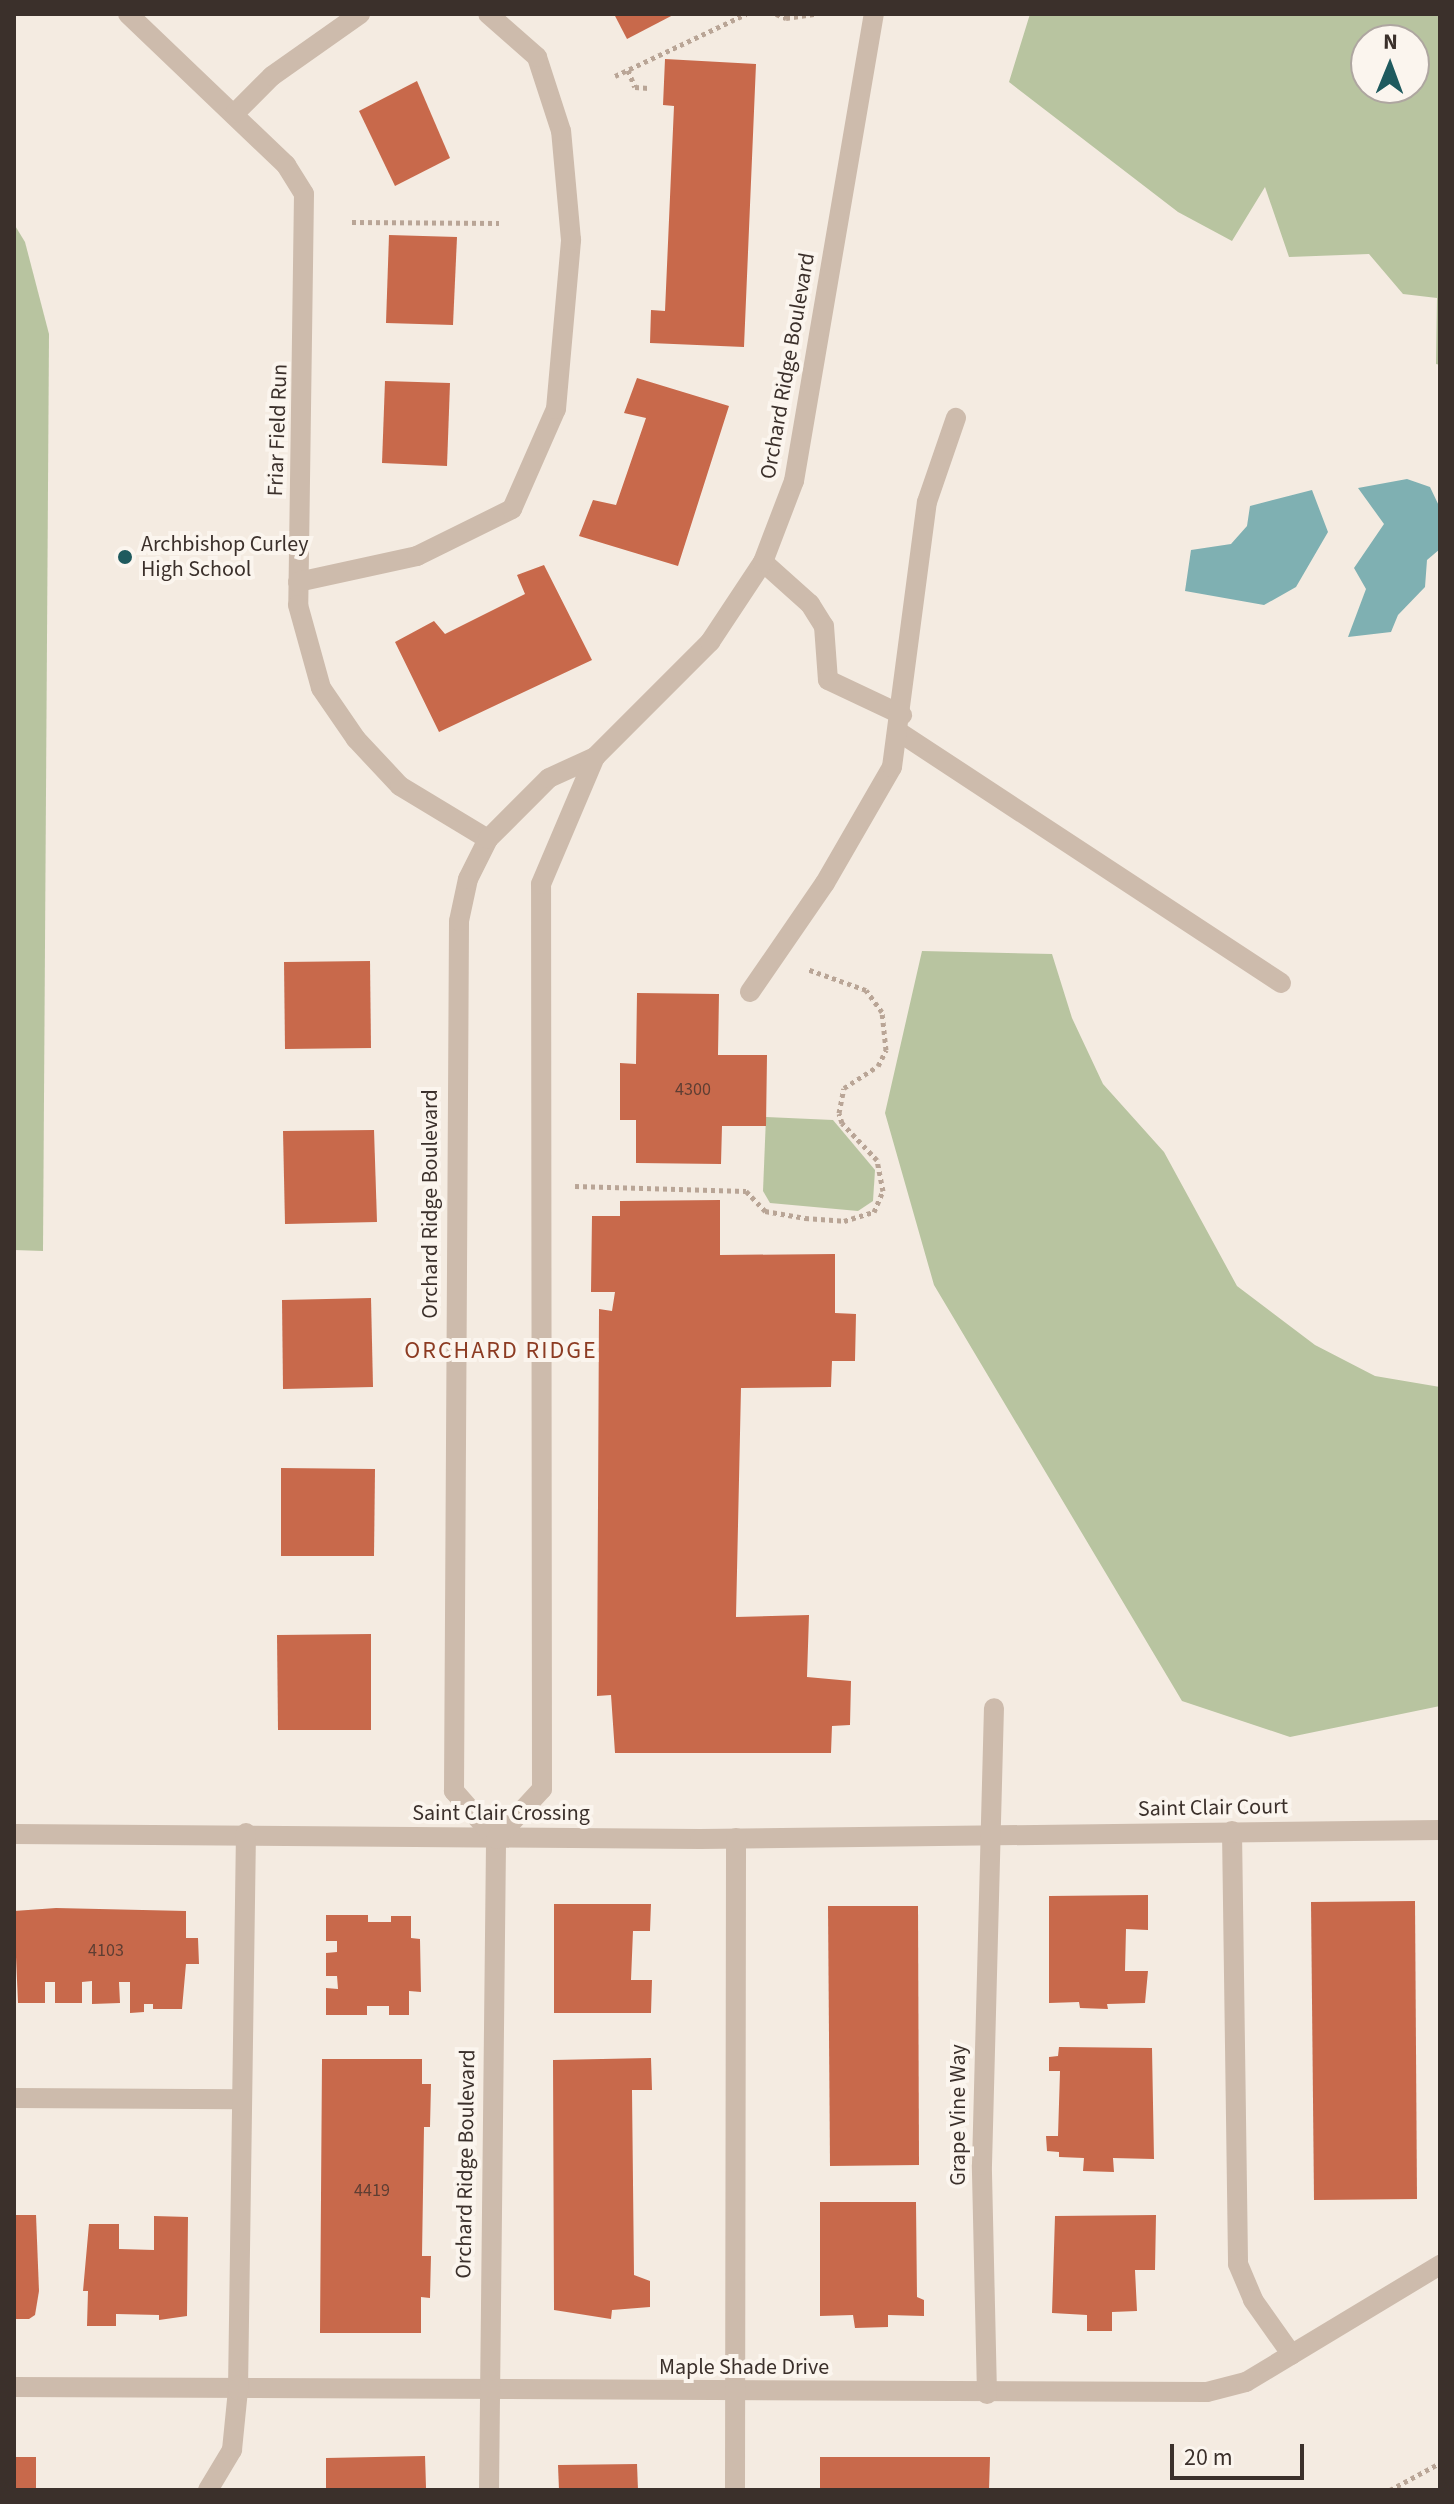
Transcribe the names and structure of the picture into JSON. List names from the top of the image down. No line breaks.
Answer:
{"streets":{"street":["Orchard Ridge Boulevard","Friar Field Run","Saint Clair Court","Saint Clair Crossing","Grape Vine Way","Maple Shade Drive"]},"crossings":[["Orchard Ridge Boulevard","Friar Field Run"],["Orchard Ridge Boulevard","Saint Clair Crossing"],["Orchard Ridge Boulevard","Maple Shade Drive"],["Saint Clair Court","Saint Clair Crossing"],["Saint Clair Court","Grape Vine Way"],["Saint Clair Crossing","Grape Vine Way"],["Grape Vine Way","Maple Shade Drive"]],"districts":["ORCHARD RIDGE"],"places":["Archbishop Curley High School"],"house_numbers":["4300","4103","4419"],"scale_bar":"20 m","north":"top"}
